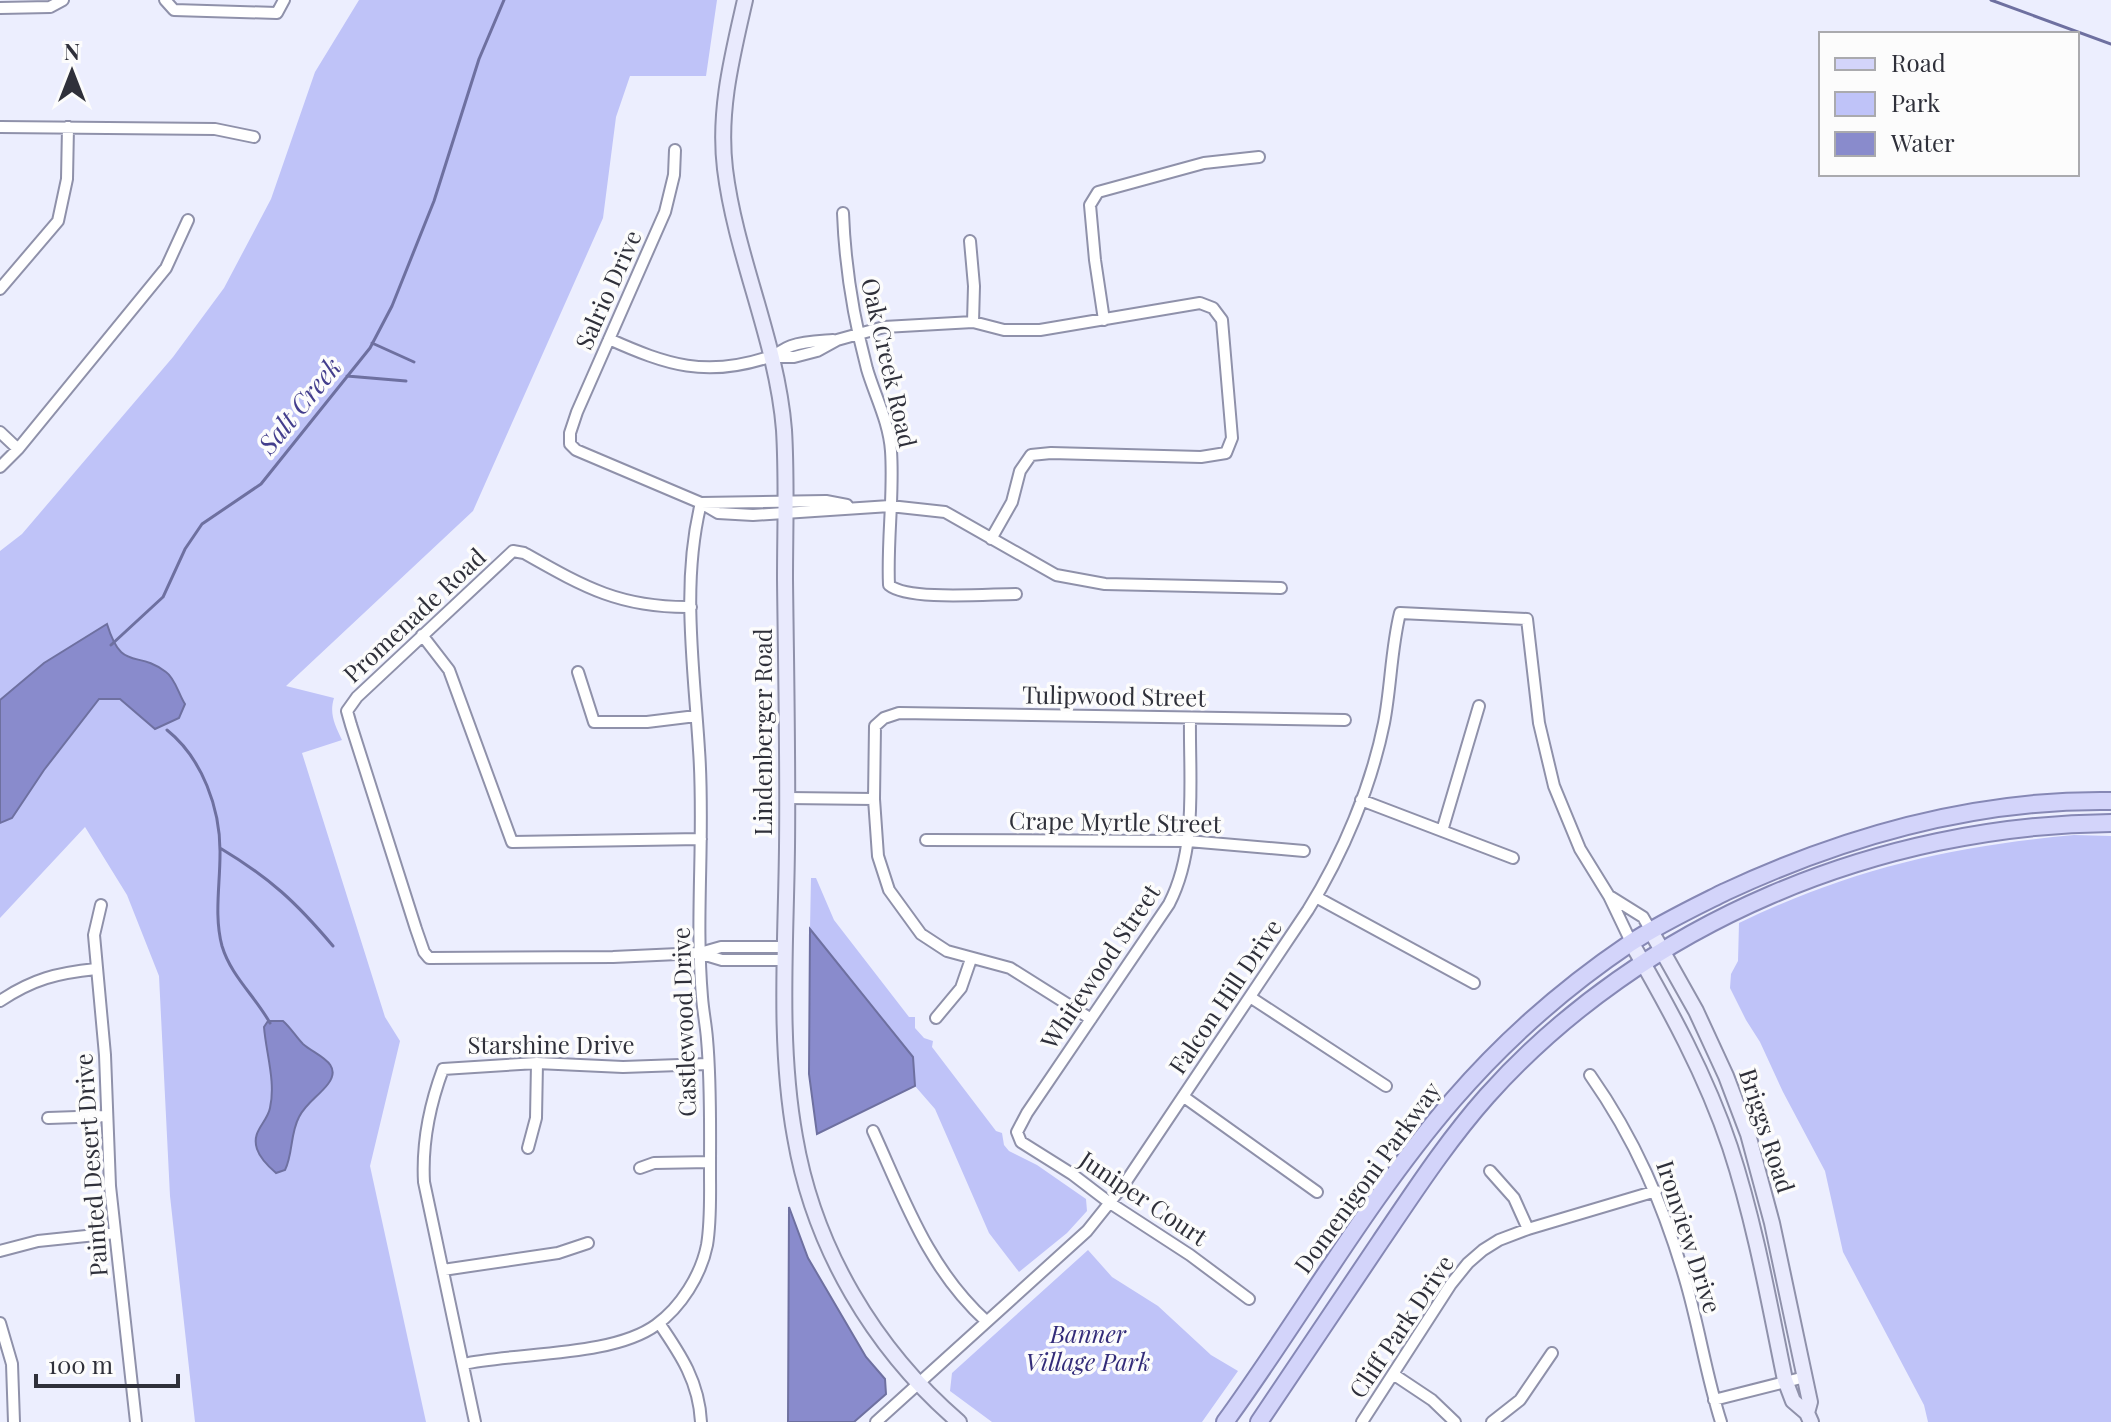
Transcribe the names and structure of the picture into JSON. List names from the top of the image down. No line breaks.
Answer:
{"streets":{"main road":["Domenigoni Parkway"],"street":["Salrio Drive","Oak Creek Road","Promenade Road","Tulipwood Street","Lindenberger Road","Crape Myrtle Street","Whitewood Street","Falcon Hill Drive","Castlewood Drive","Starshine Drive","Briggs Road","Painted Desert Drive","Juniper Court","Ironview Drive","Cliff Park Drive"]},"crossings":[["Salrio Drive","Castlewood Drive"],["Promenade Road","Castlewood Drive"],["Tulipwood Street","Whitewood Street"],["Lindenberger Road","Falcon Hill Drive"],["Crape Myrtle Street","Whitewood Street"],["Whitewood Street","Juniper Court"],["Falcon Hill Drive","Briggs Road"],["Falcon Hill Drive","Juniper Court"],["Castlewood Drive","Starshine Drive"],["Briggs Road","Domenigoni Parkway"],["Ironview Drive","Cliff Park Drive"]],"water":["Salt Creek"],"parks":["Banner Village Park"],"legend":["Road","Park","Water"],"scale_bar":"100 m","north":"top"}
